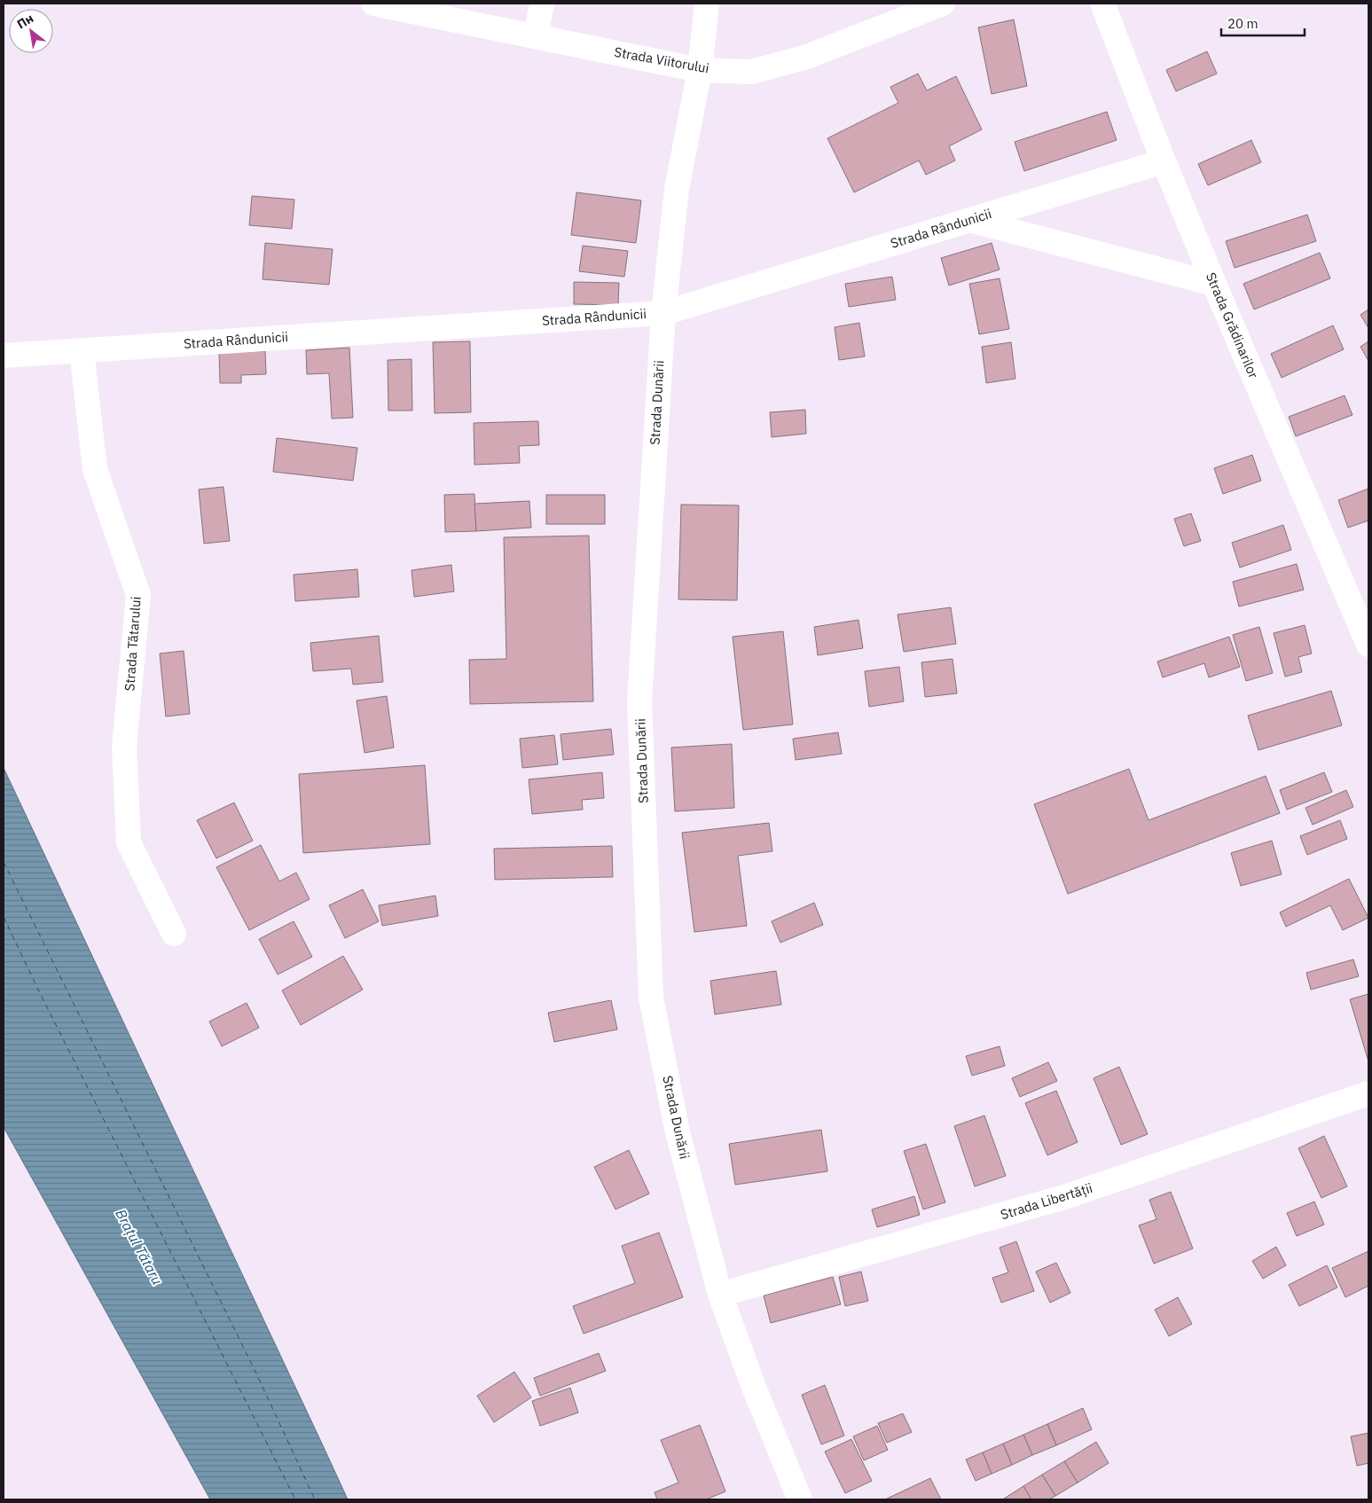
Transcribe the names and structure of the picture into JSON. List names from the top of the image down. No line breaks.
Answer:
{"streets":{"street":["Strada Viitorului","Strada Rândunicii","Strada Grădinarilor","Strada Dunării","Strada Tătarului","Strada Libertății"]},"crossings":[["Strada Viitorului","Strada Dunării"],["Strada Rândunicii","Strada Grădinarilor"],["Strada Rândunicii","Strada Dunării"],["Strada Rândunicii","Strada Tătarului"],["Strada Dunării","Strada Libertății"]],"water":["Brațul Tătaru"],"scale_bar":"20 m","north":"top left"}
